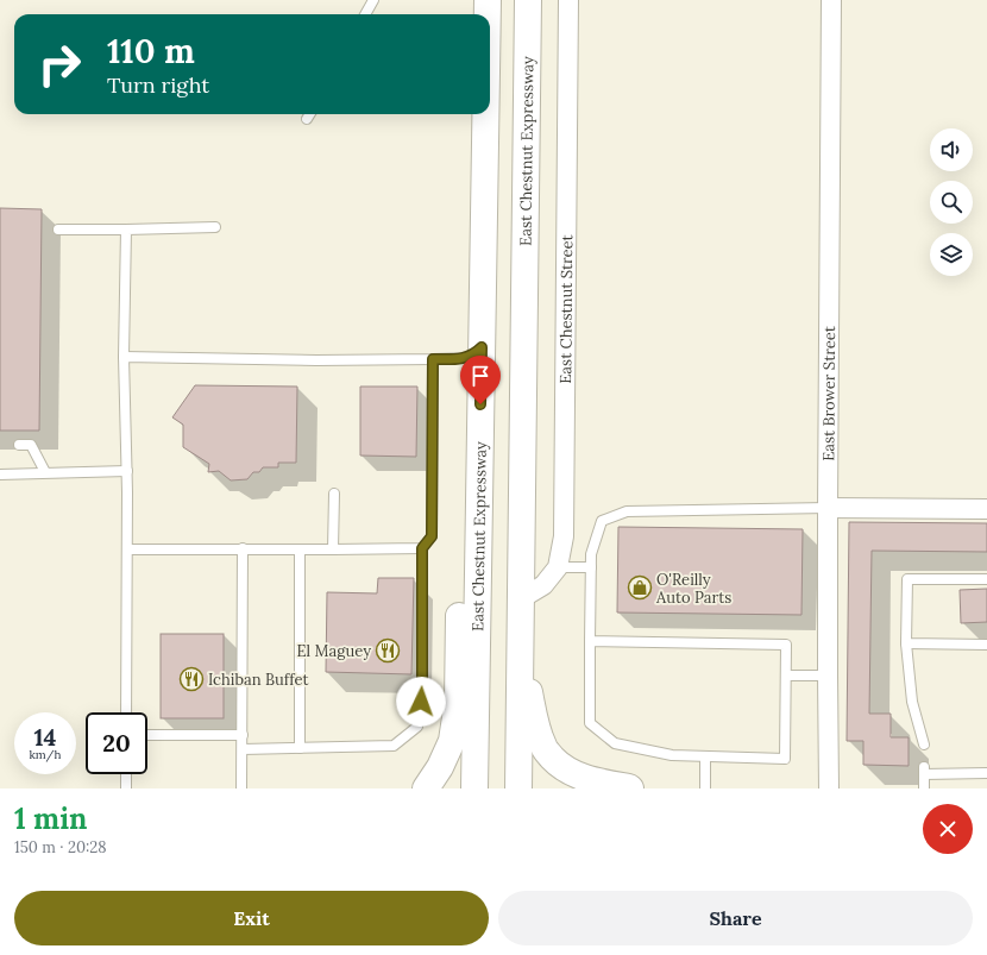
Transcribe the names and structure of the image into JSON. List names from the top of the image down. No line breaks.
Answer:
{"streets":{"main road":["East Chestnut Expressway"],"street":["East Chestnut Street","East Brower Street"]},"crossings":[["East Chestnut Expressway","East Chestnut Street"]],"places":{"shop":["O'Reilly Auto Parts"],"restaurant":["El Maguey","Ichiban Buffet"]},"page":{"turn":["110 m","Turn right"],"speed":"14 km/h","limit":"20","heading":["1 min","150 m · 20:28"],"buttons":["Exit","Share"]}}
